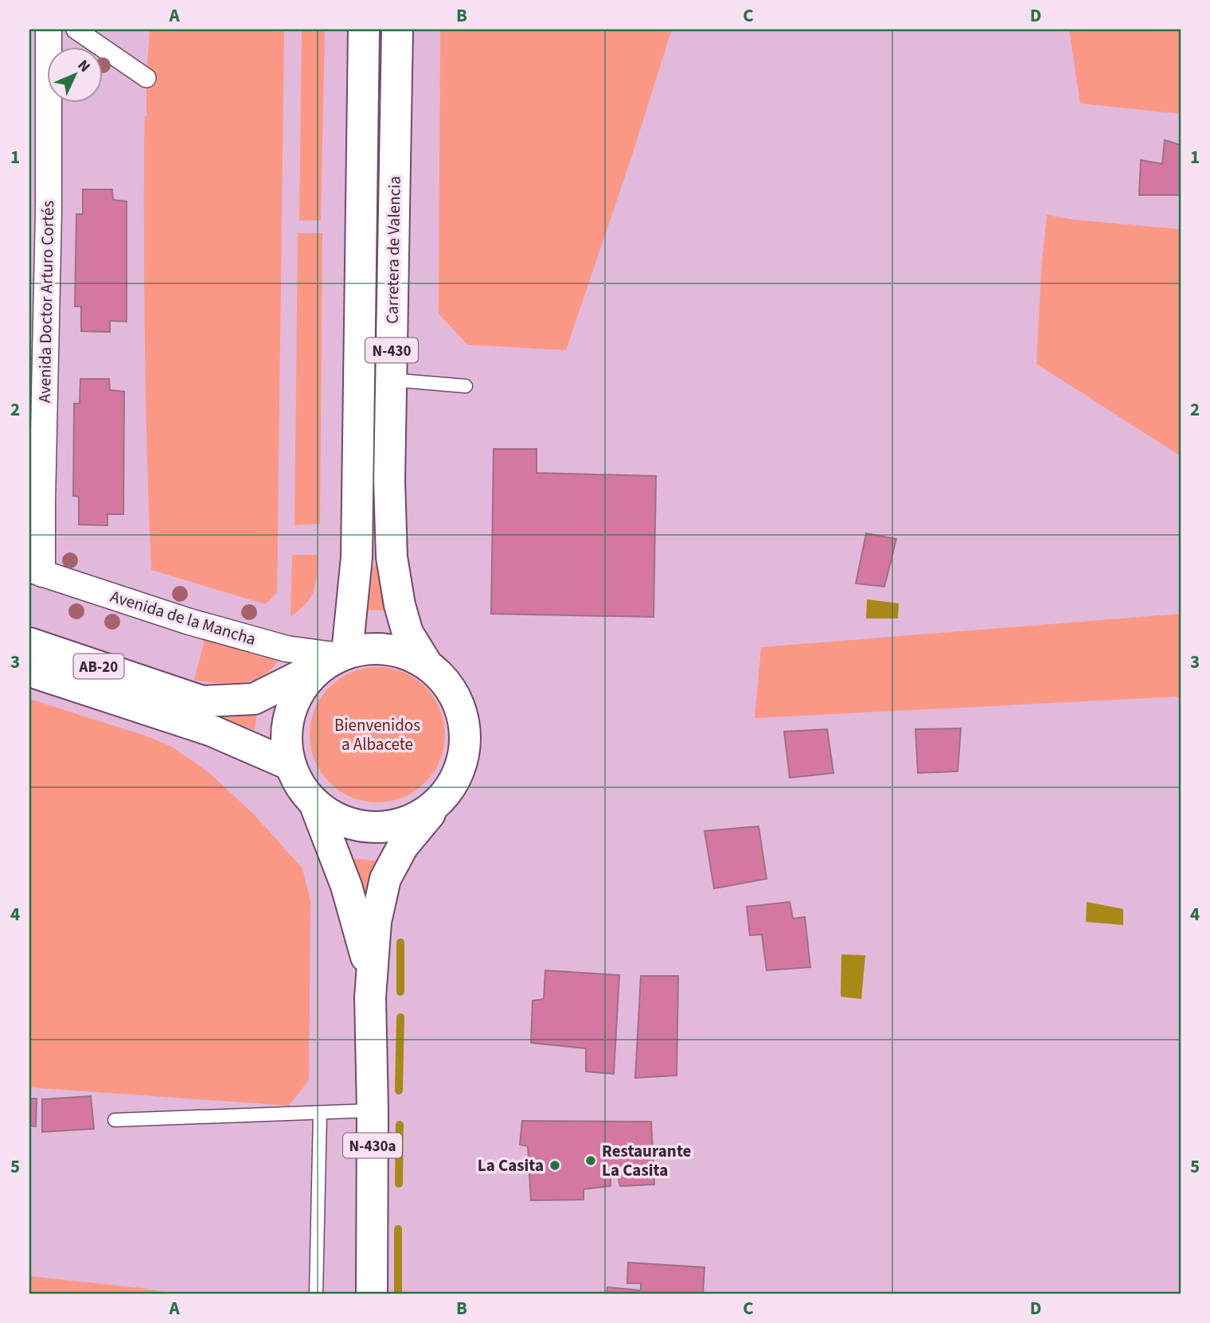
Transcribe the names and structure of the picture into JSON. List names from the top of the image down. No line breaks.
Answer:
{"streets":{"main road":["Carretera de Valencia","N-430","AB-20","N-430a"],"street":["Avenida Doctor Arturo Cortés","Avenida de la Mancha"]},"crossings":[["Carretera de Valencia","Avenida de la Mancha"],["Carretera de Valencia","AB-20"],["Avenida Doctor Arturo Cortés","Avenida de la Mancha"],["Avenida de la Mancha","AB-20"]],"parks":["Bienvenidos a Albacete"],"places":["Restaurante La Casita","La Casita"],"north":"top right","grid":{"columns":["A","B","C","D"],"rows":["1","2","3","4","5"]}}
